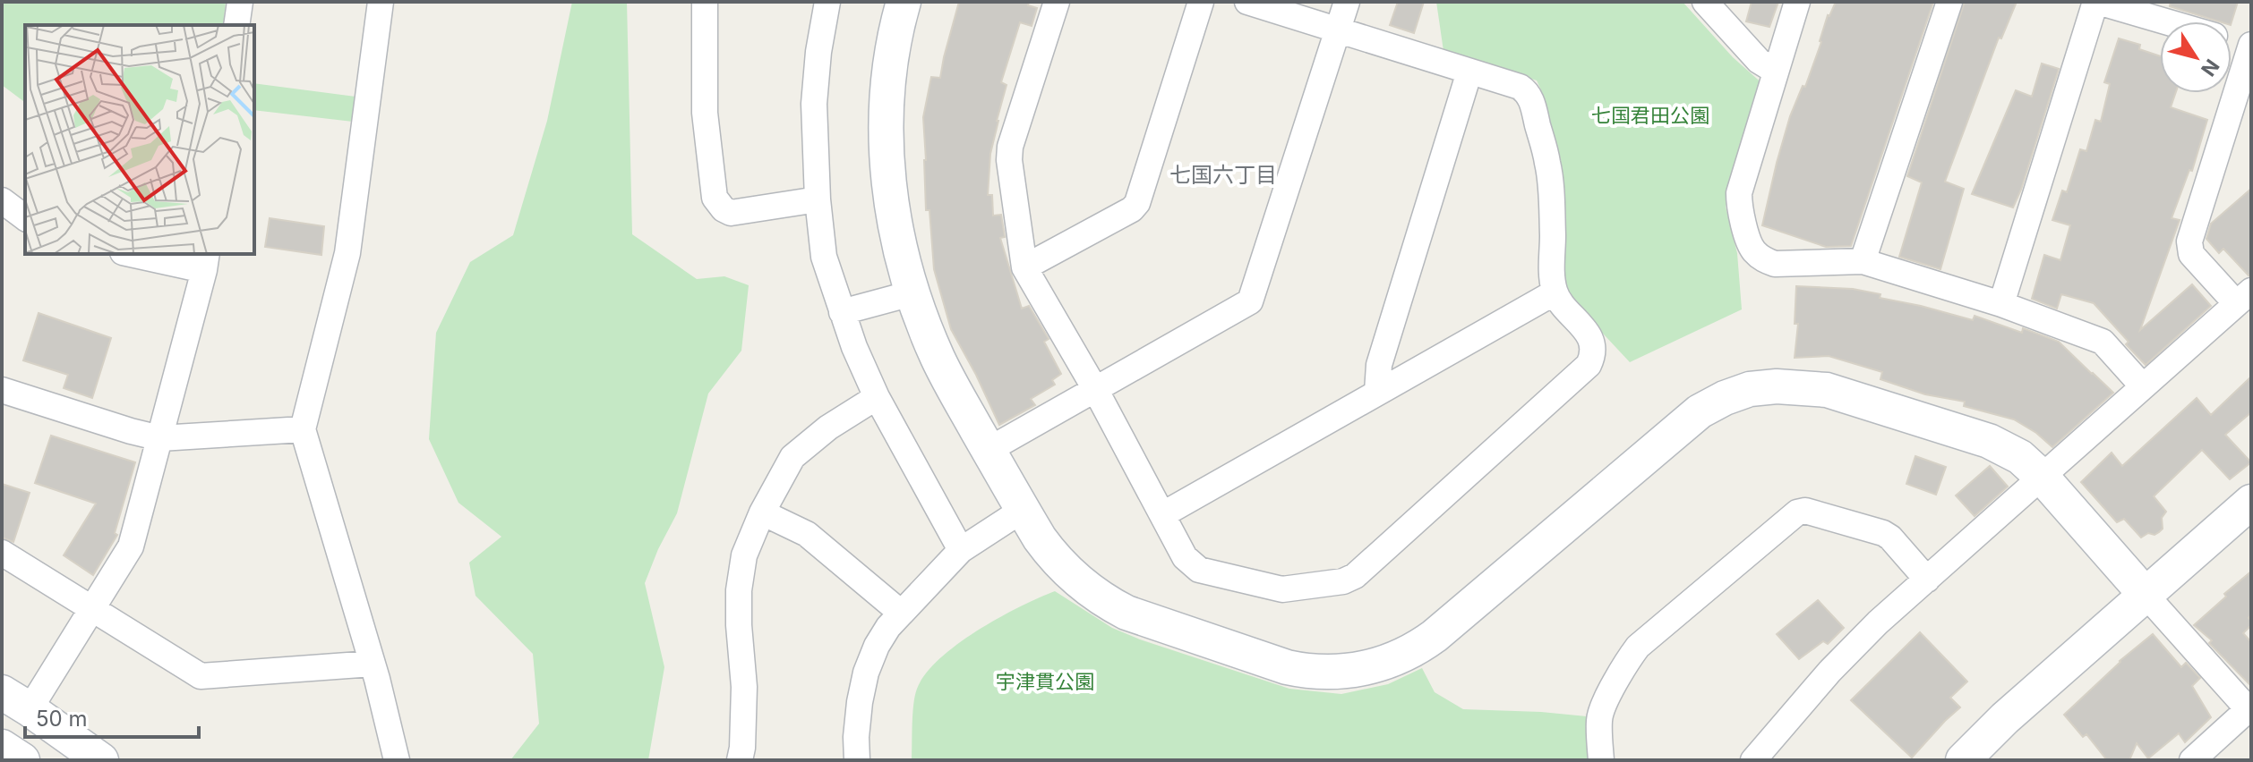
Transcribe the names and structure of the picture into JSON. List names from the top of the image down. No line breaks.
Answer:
{"districts":["七国六丁目"],"parks":["七国君田公園","宇津貫公園"],"scale_bar":"50 m","north":"bottom right"}
